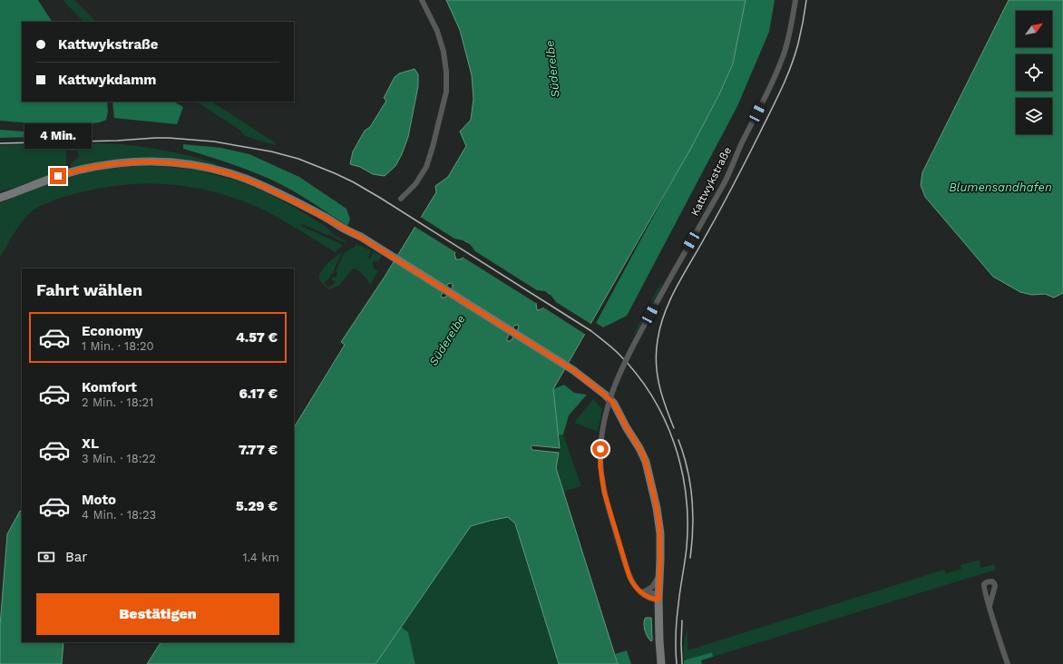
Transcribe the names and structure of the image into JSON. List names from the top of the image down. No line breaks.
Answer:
{"streets":{"street":["Kattwykstraße"]},"water":["Süderelbe","Blumensandhafen"],"north":"top right","page":{"banner":["Kattwykstraße","Kattwykdamm"],"bubble":"4 Min.","heading":"Fahrt wählen","list":[{"name":"Economy","note":"1 Min. · 18:20","value":"4.57 €"},{"name":"Komfort","note":"2 Min. · 18:21","value":"6.17 €"},{"name":"XL","note":"3 Min. · 18:22","value":"7.77 €"},{"name":"Moto","note":"4 Min. · 18:23","value":"5.29 €"}],"pay":["Bar","1.4 km"],"buttons":"Bestätigen"}}
